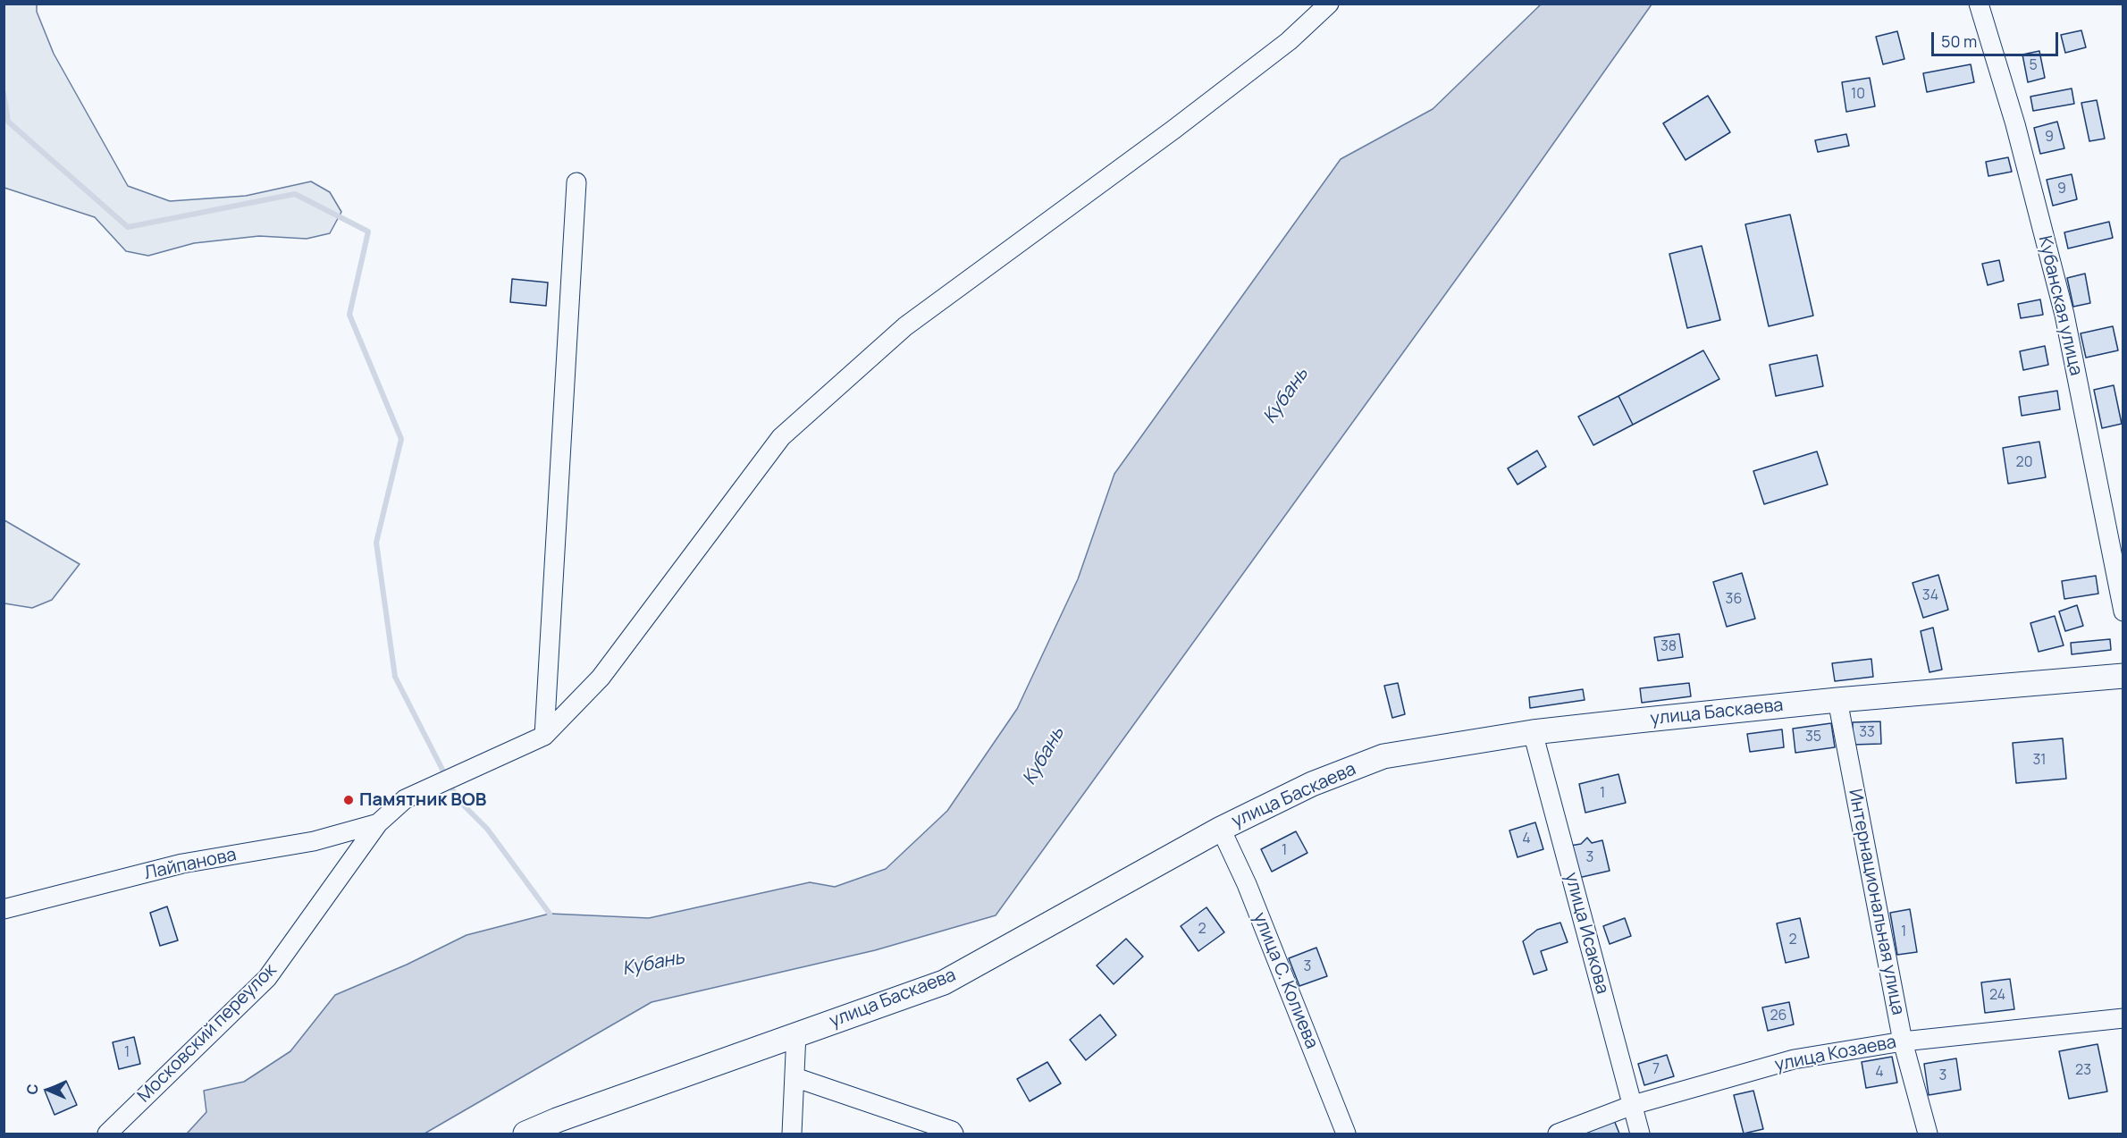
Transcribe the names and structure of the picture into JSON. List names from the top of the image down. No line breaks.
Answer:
{"streets":{"main road":["улица Баскаева"],"street":["Кубанская улица","Лайпанова","Интернациональная улица","улица Исакова","улица С. Колиева","Московский переулок","улица Козаева"]},"crossings":[["улица Баскаева","Интернациональная улица"],["улица Баскаева","улица Исакова"],["улица Баскаева","улица С. Колиева"],["Лайпанова","Московский переулок"],["Интернациональная улица","улица Козаева"],["улица Исакова","улица Козаева"]],"water":["Кубань"],"places":["Памятник ВОВ"],"house_numbers":["5","10","9","9","20","34","36","38","33","35","31","1","4","1","3","2","1","2","3","24","26","1","7","23","4","3"],"scale_bar":"50 m","north":"left"}
